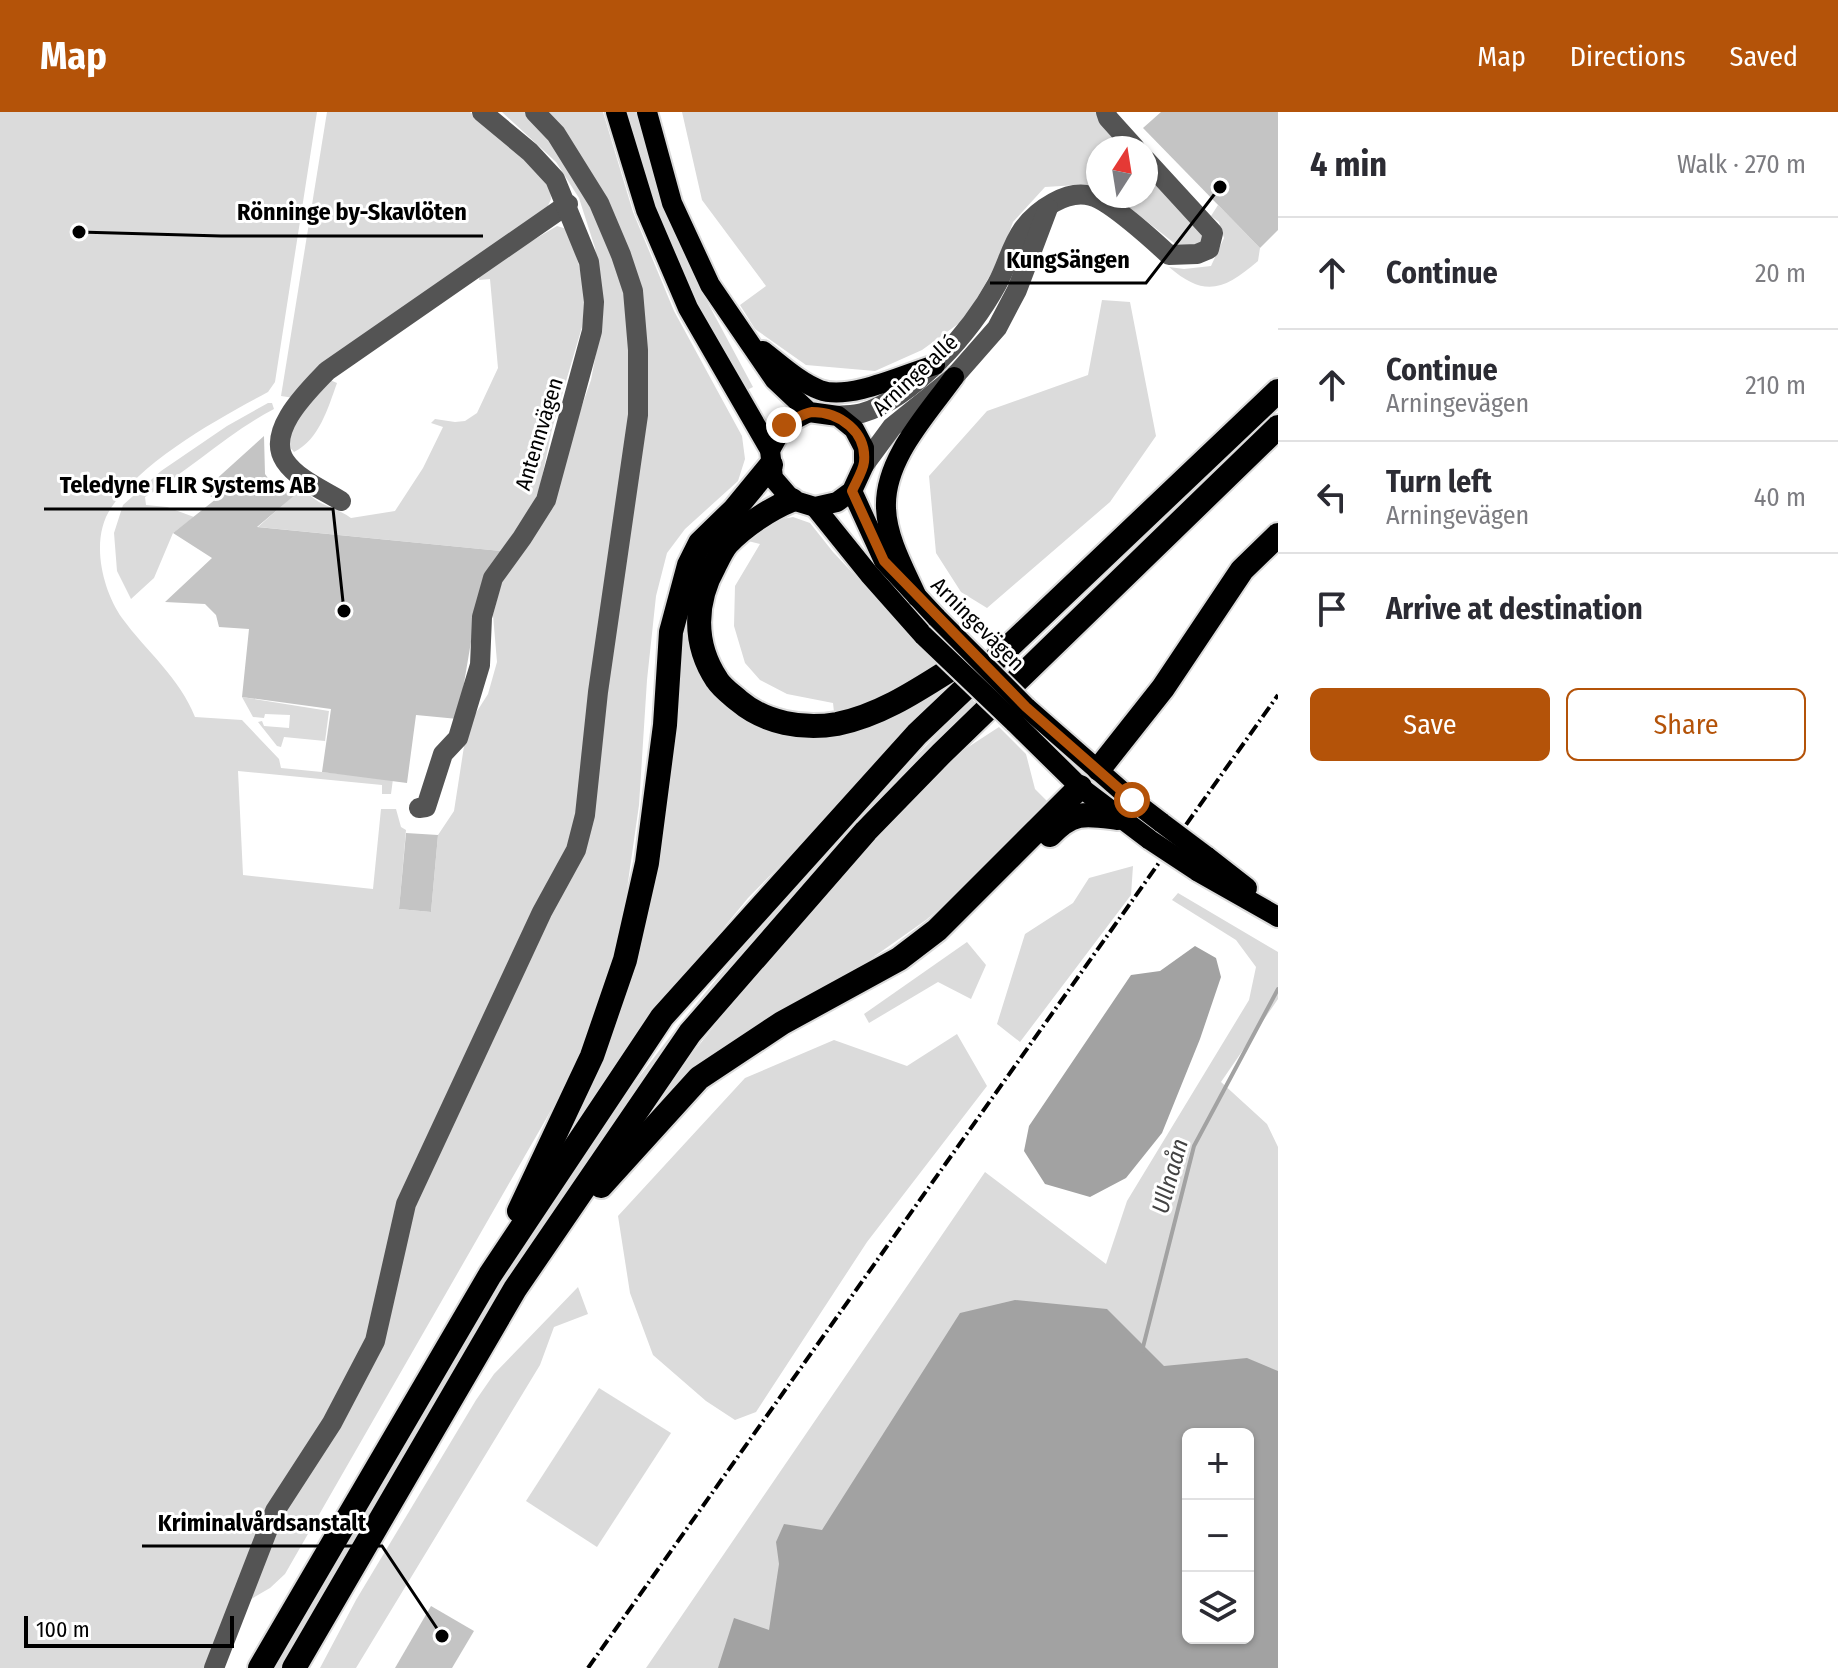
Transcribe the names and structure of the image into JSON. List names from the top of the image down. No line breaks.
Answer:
{"streets":{"main road":["Arningevägen"],"street":["Arninge allé","Antennvägen"]},"crossings":[["Arninge allé","Arningevägen"]],"water":["Ullnaån"],"places":["KungSängen","Rönninge by-Skavlöten","Teledyne FLIR Systems AB","Kriminalvårdsanstalt"],"scale_bar":"100 m","north":"top","page":{"header":"Map","nav":["Map","Directions","Saved"],"heading":["4 min","Walk · 270 m"],"list":[["Continue","20 m"],["Continue","Arningevägen","210 m"],["Turn left","Arningevägen","40 m"],"Arrive at destination"],"buttons":["Save","Share"],"map_buttons":["+","−"],"scale":"100 m"}}
